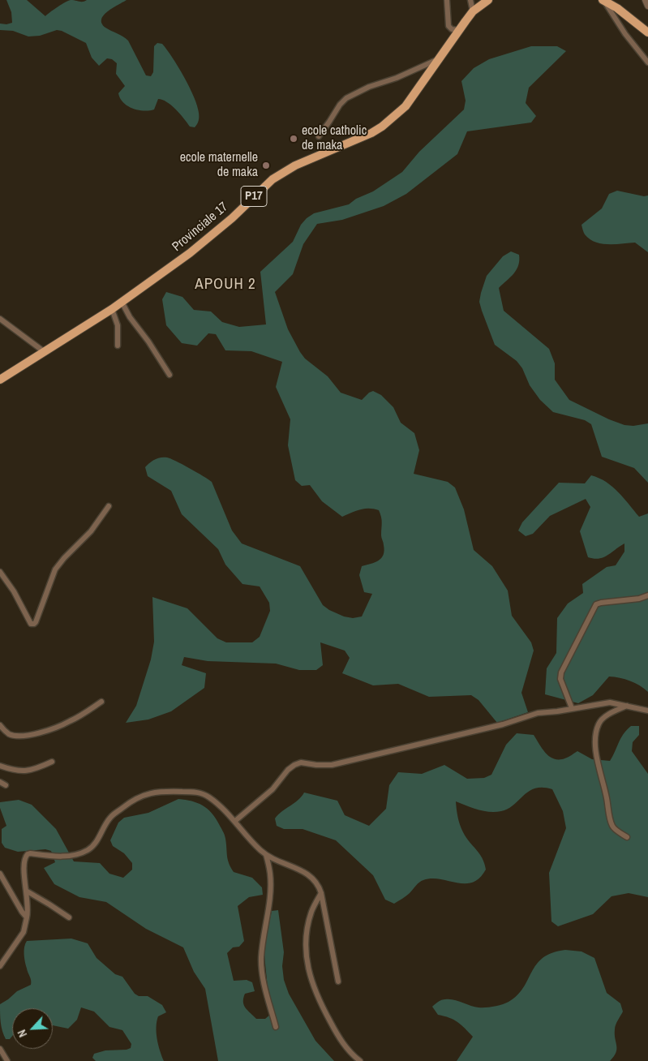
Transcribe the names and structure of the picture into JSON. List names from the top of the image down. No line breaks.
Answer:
{"streets":{"main road":["P17","Provinciale 17"]},"districts":["APOUH 2"],"places":["ecole catholic de maka","ecole maternelle de maka"],"north":"bottom left"}
